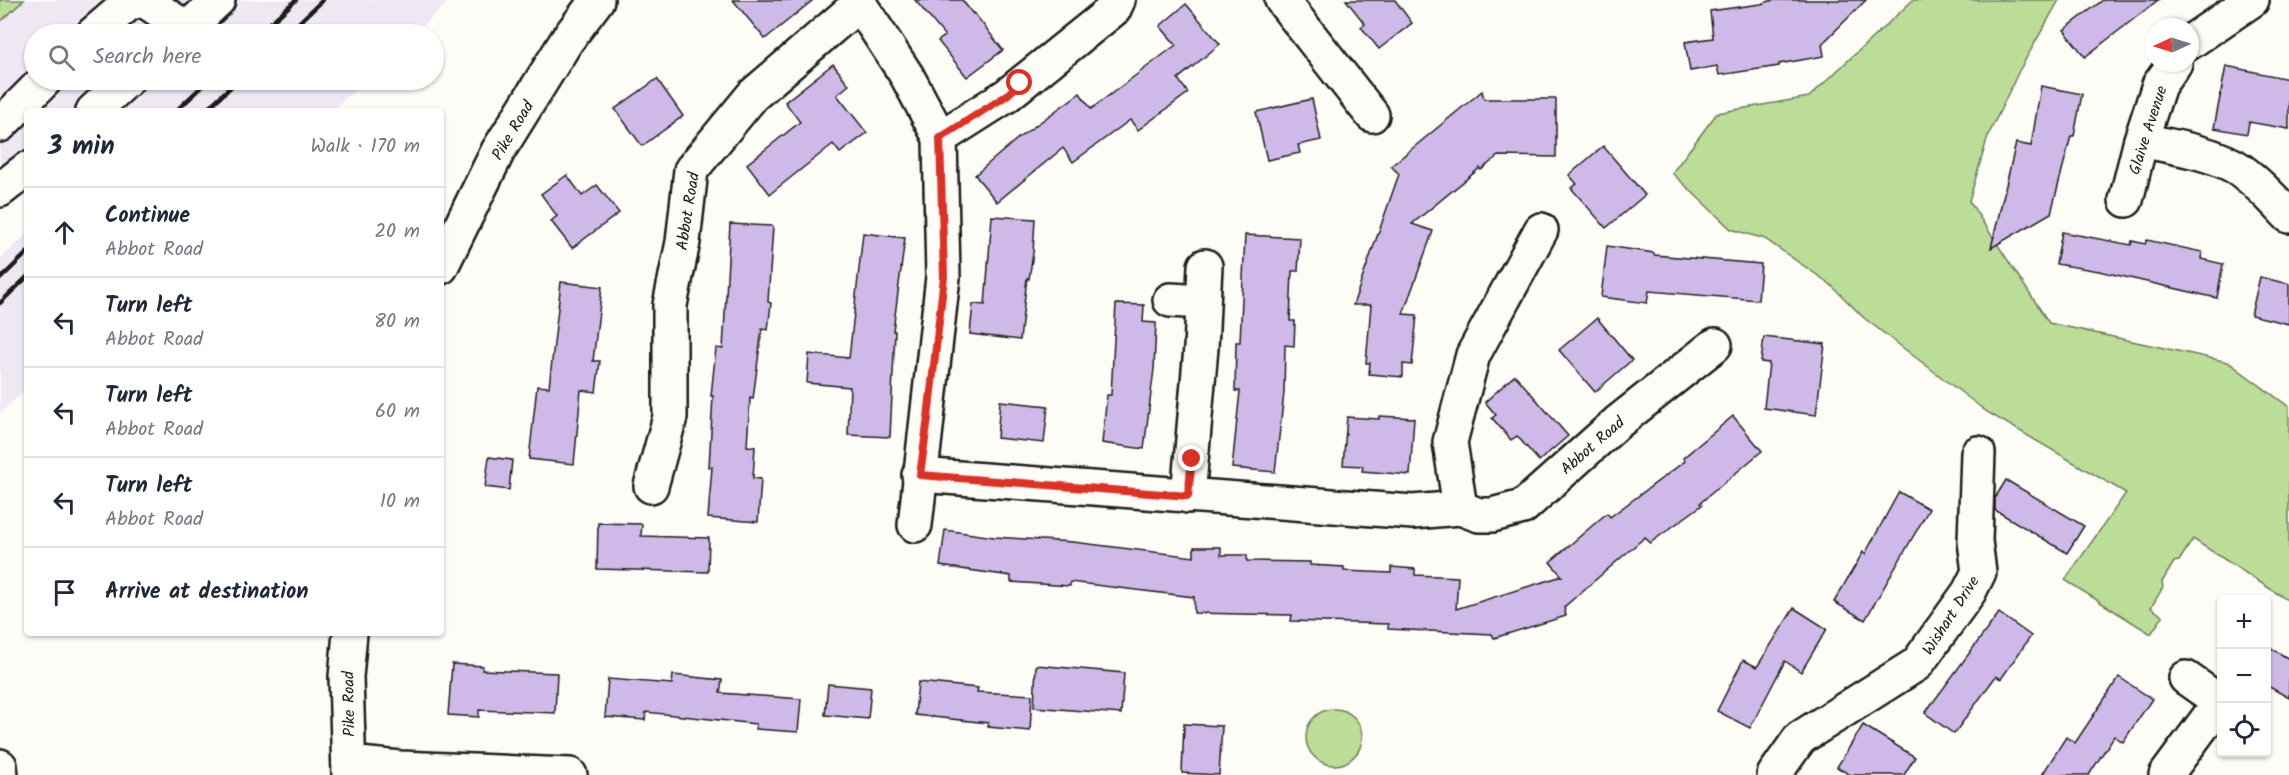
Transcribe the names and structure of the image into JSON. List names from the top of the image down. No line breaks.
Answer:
{"streets":{"street":["Pike Road","Glaive Avenue","Abbot Road","Wishart Drive"]},"north":"left","page":{"search":"Search here","heading":["3 min","Walk · 170 m"],"list":[["Continue","Abbot Road","20 m"],["Turn left","Abbot Road","80 m"],["Turn left","Abbot Road","60 m"],["Turn left","Abbot Road","10 m"],"Arrive at destination"],"map_buttons":["+","−"]}}
